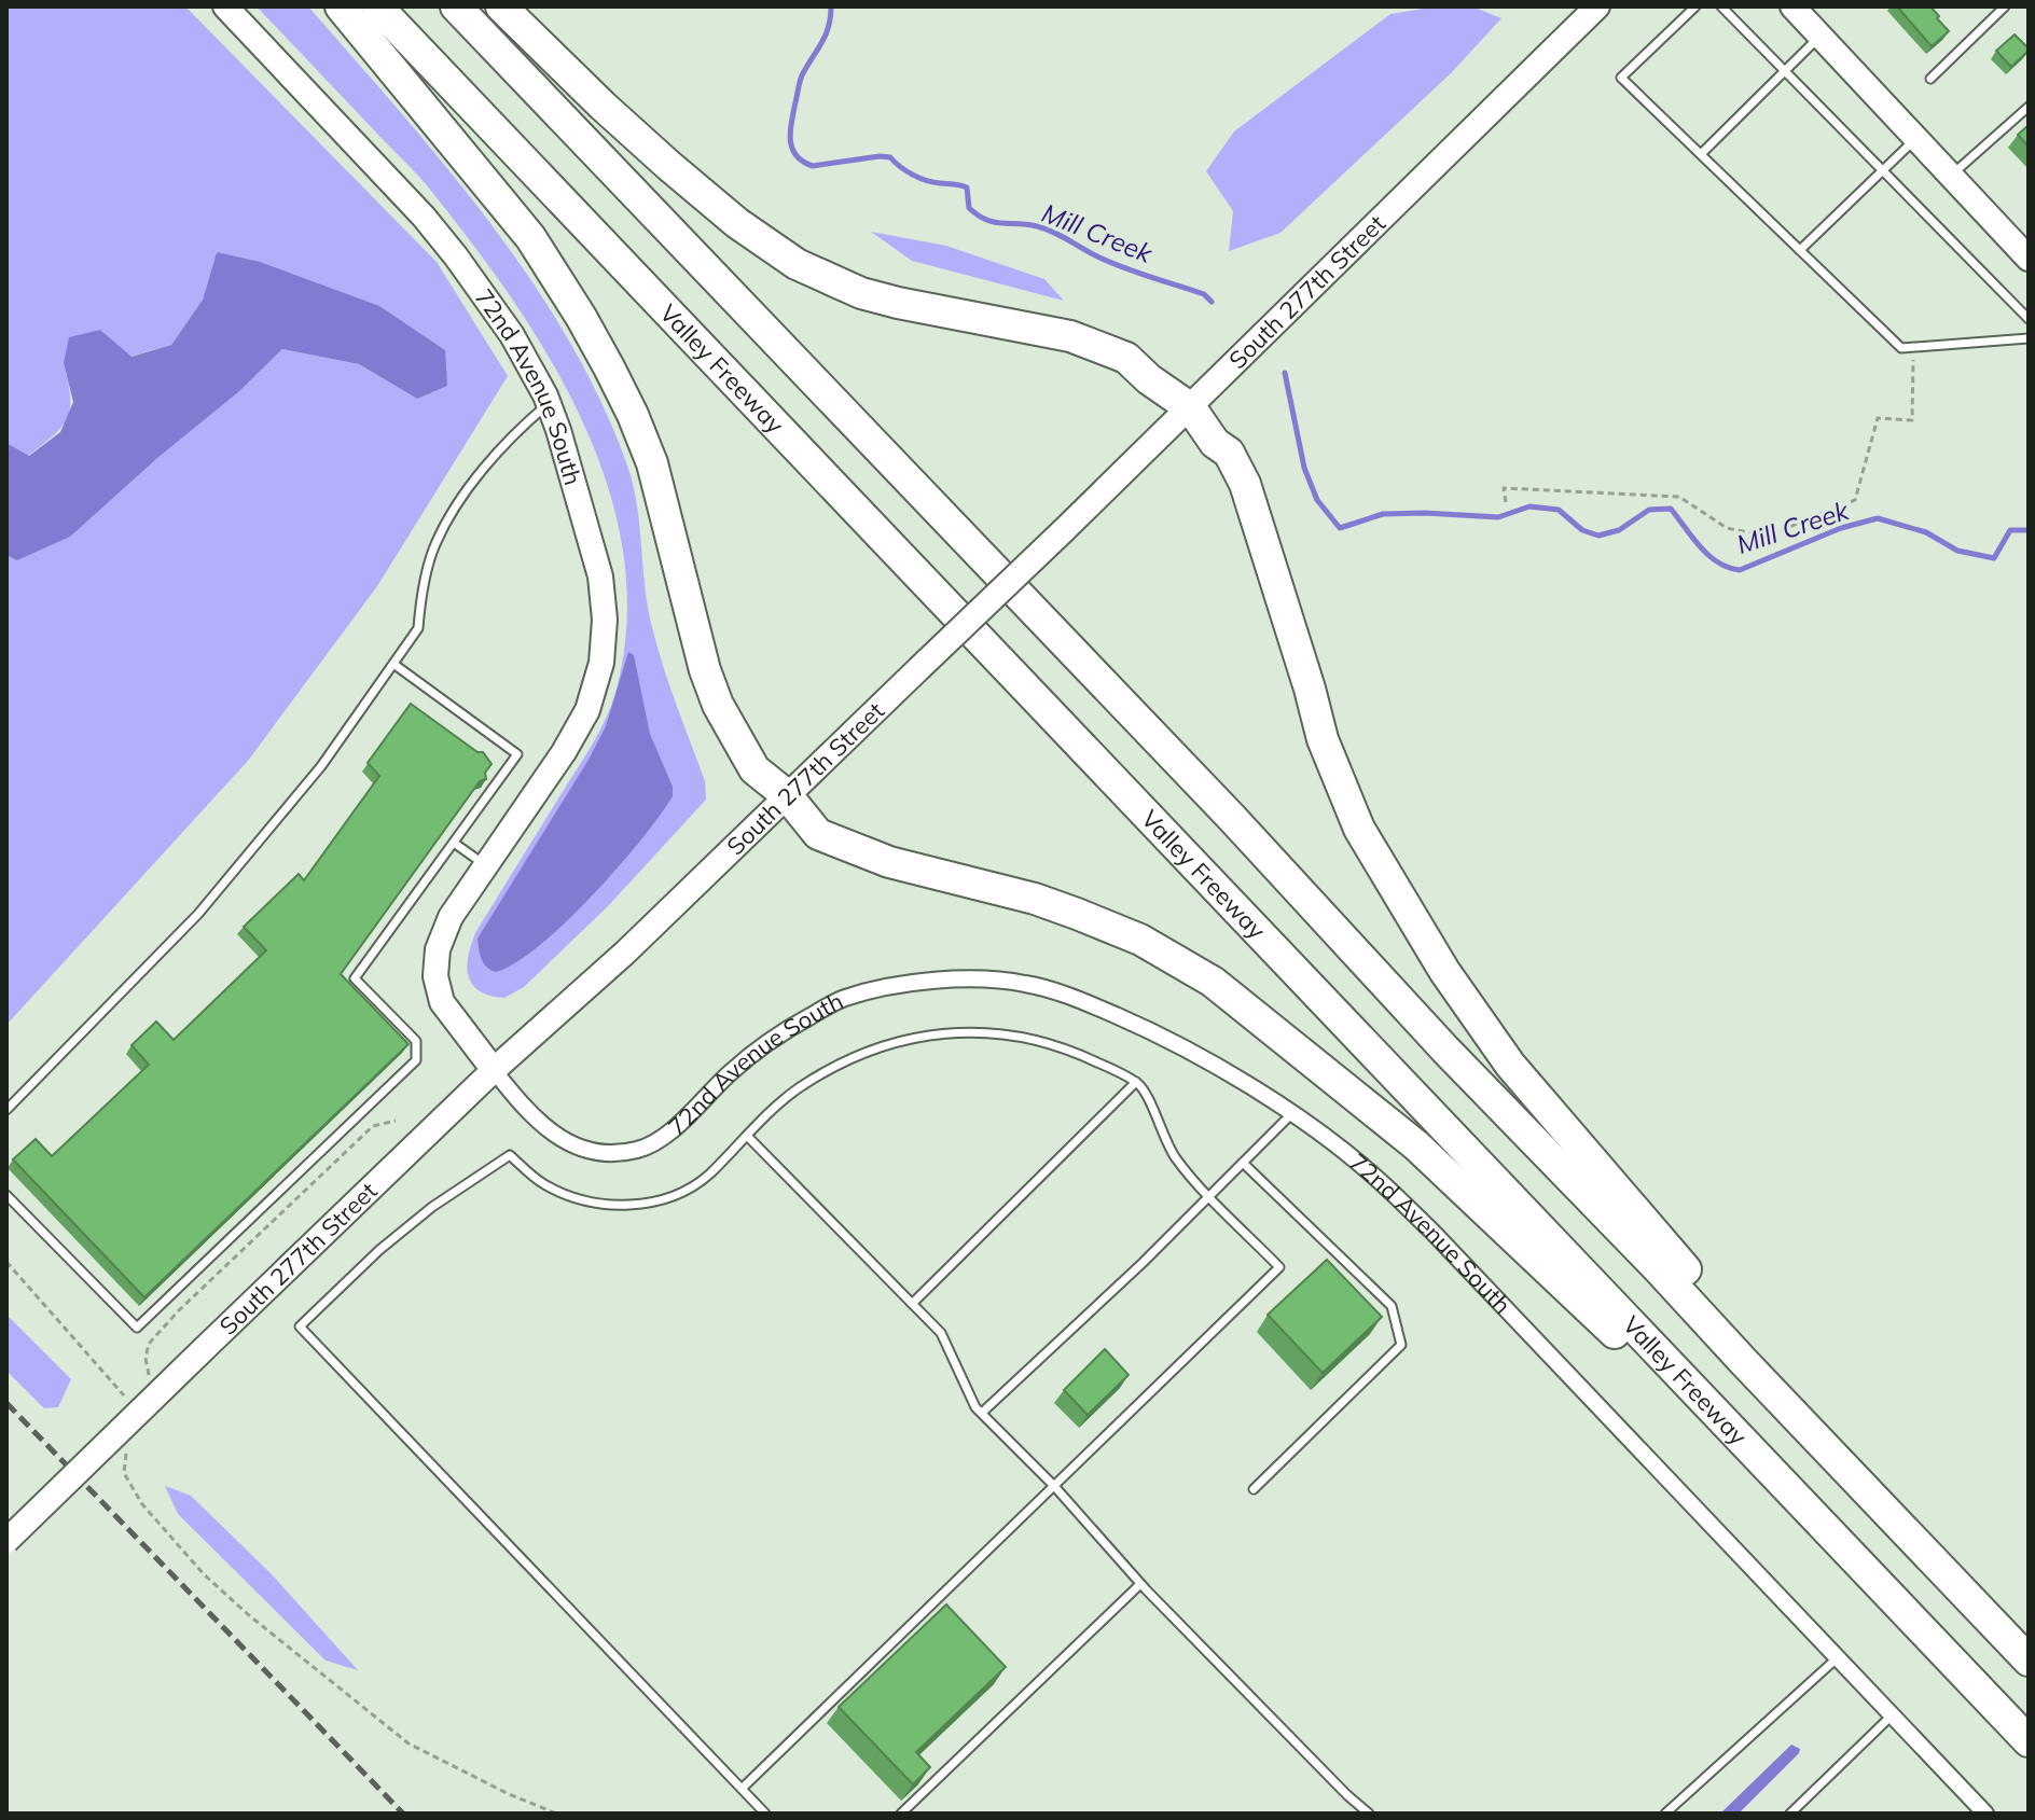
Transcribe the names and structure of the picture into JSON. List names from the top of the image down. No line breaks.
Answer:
{"streets":{"highway":["Valley Freeway"],"main road":["South 277th Street","72nd Avenue South"]},"crossings":[["South 277th Street","72nd Avenue South"]],"water":["Mill Creek"]}
